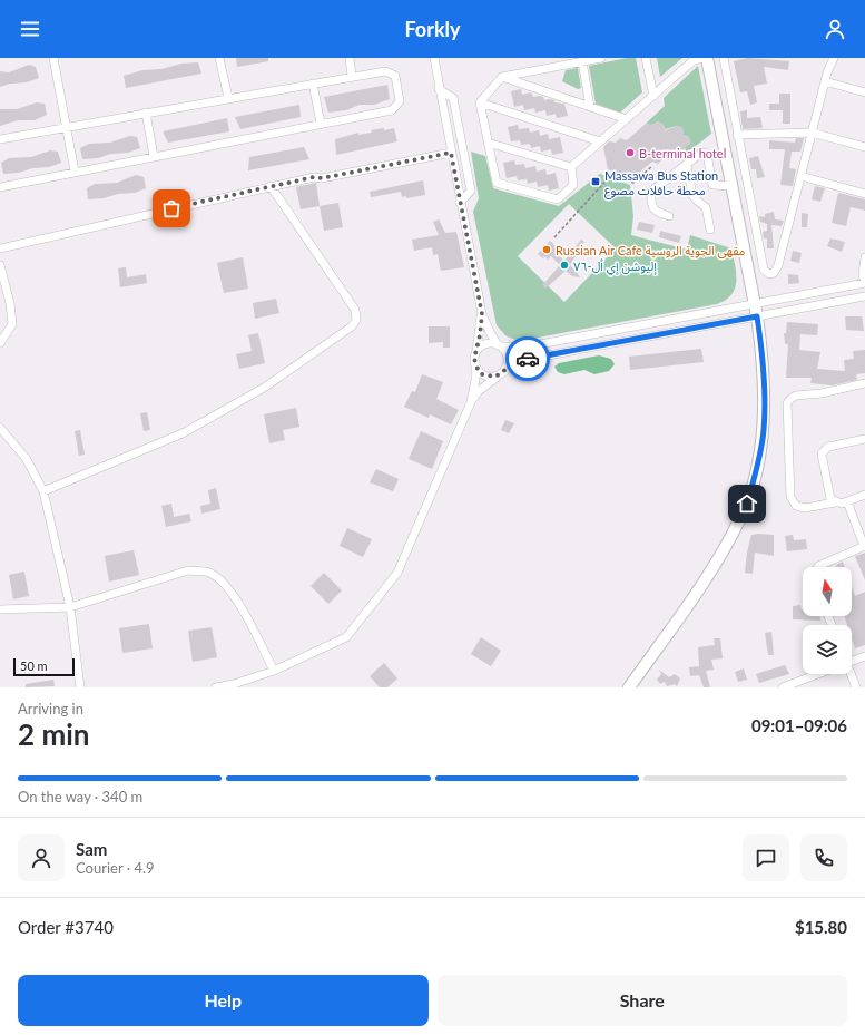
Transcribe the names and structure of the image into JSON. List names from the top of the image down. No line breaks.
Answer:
{"places":{"other":["B-terminal hotel","Russian Air Cafe مقهى الجوية الروسية","إليوشن إي أل-٧٦"],"transit":["Massawa Bus Station محطة حافلات مصوع"]},"scale_bar":"50 m","north":"top","page":{"header":"Forkly","scale":"50 m","heading":["2 min","Arriving in","09:01–09:06"],"panel":["Sam","Courier · 4.9","Order #3740","$15.80"],"bar":"On the way · 340 m","buttons":["Help","Share"]}}
